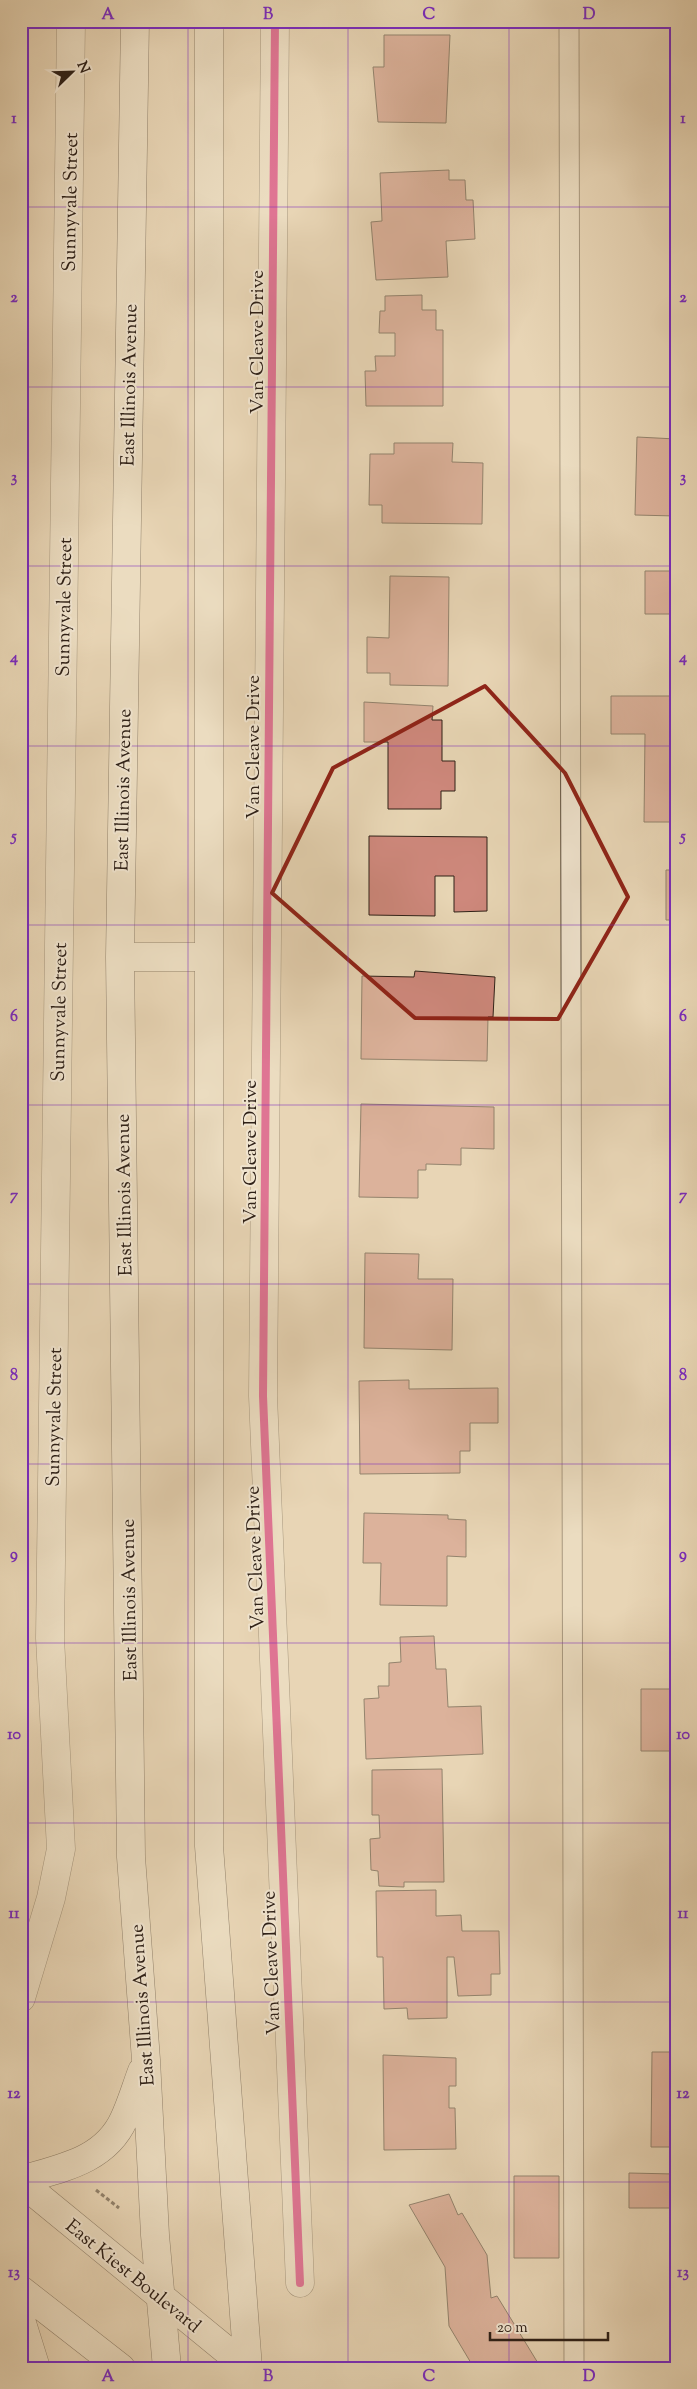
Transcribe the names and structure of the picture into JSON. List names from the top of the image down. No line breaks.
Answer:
{"streets":{"main road":["Sunnyvale Street","Van Cleave Drive","East Illinois Avenue","East Kiest Boulevard"]},"crossings":[["East Illinois Avenue","East Kiest Boulevard"]],"scale_bar":"20 m","north":"top right","grid":{"columns":["A","B","C","D"],"rows":["1","2","3","4","5","6","7","8","9","10","11","12","13"]}}
